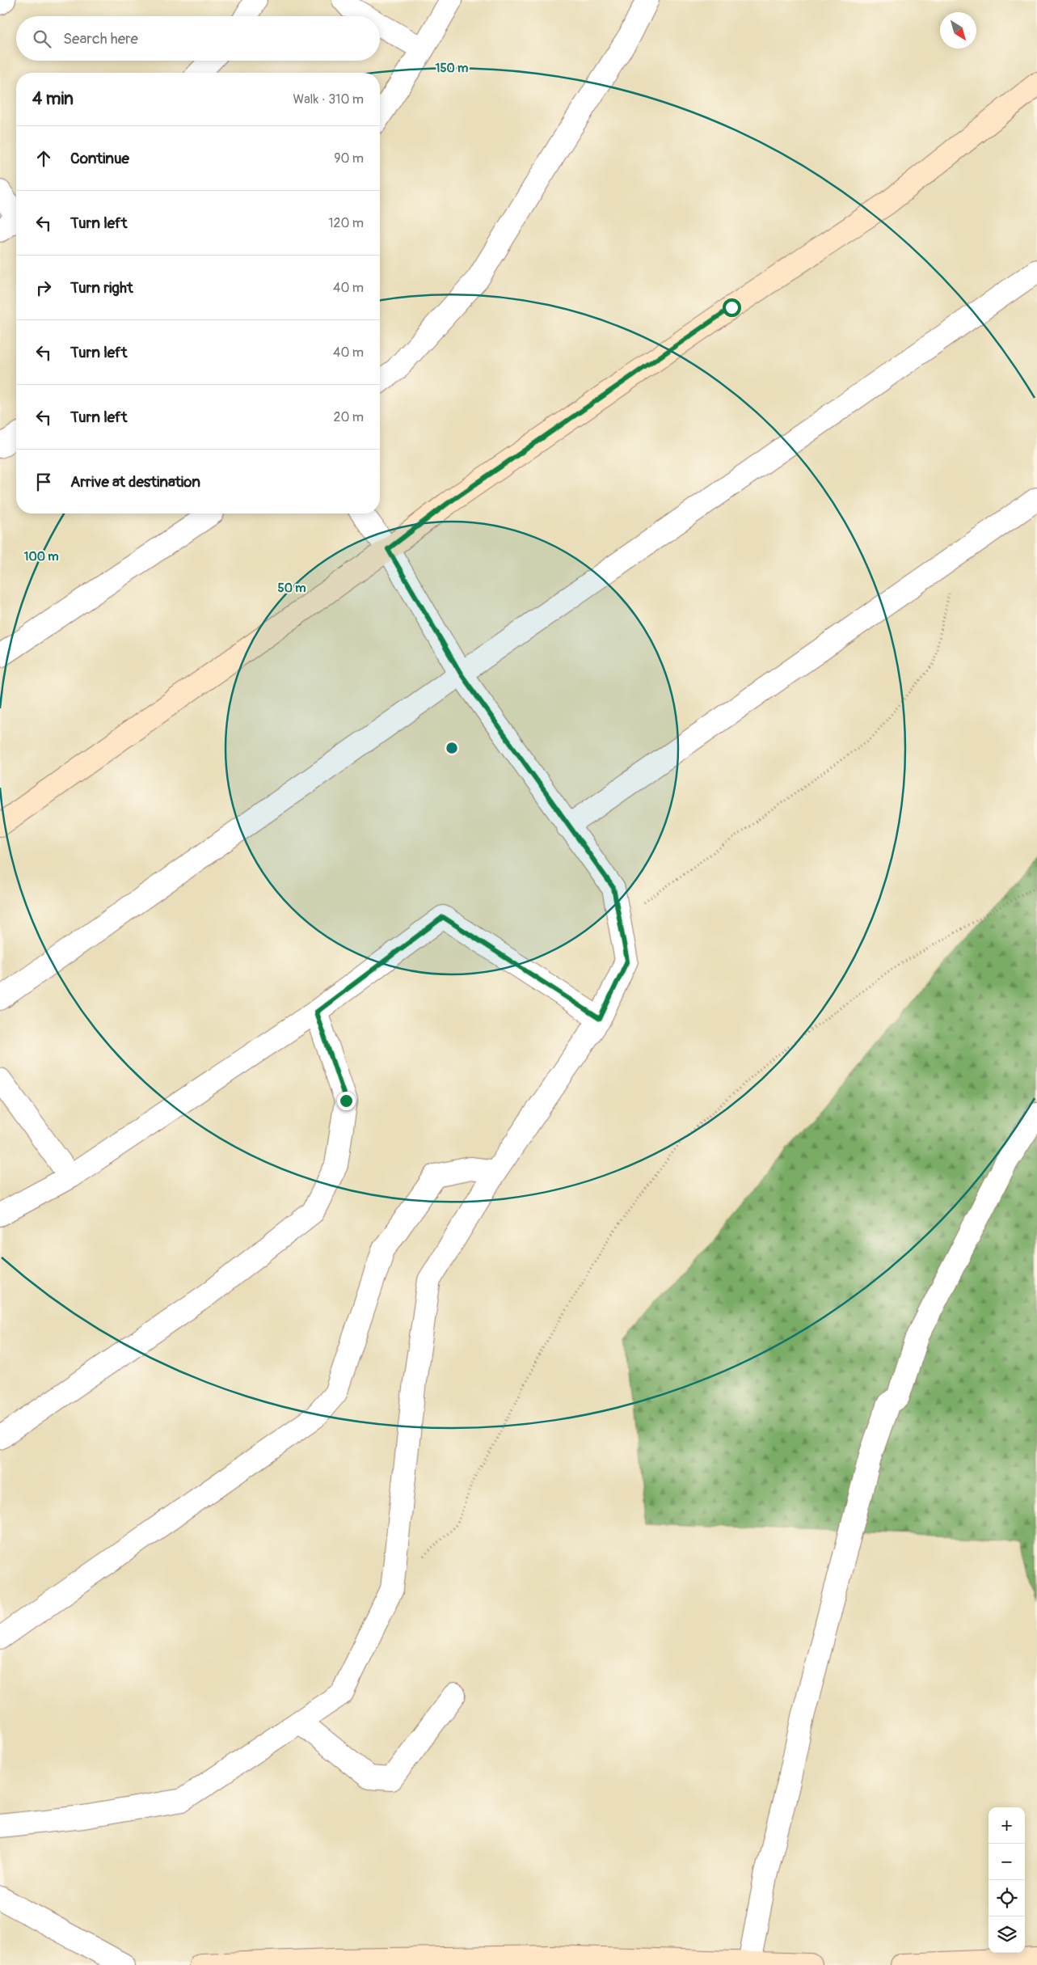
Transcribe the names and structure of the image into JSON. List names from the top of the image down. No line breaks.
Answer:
{"north":"bottom right","page":{"search":"Search here","heading":["4 min","Walk · 310 m"],"list":[["Continue","90 m"],["Turn left","120 m"],["Turn right","40 m"],["Turn left","40 m"],["Turn left","20 m"],"Arrive at destination"],"map_buttons":["+","−"]},"rings":["150 m","100 m","50 m"]}
